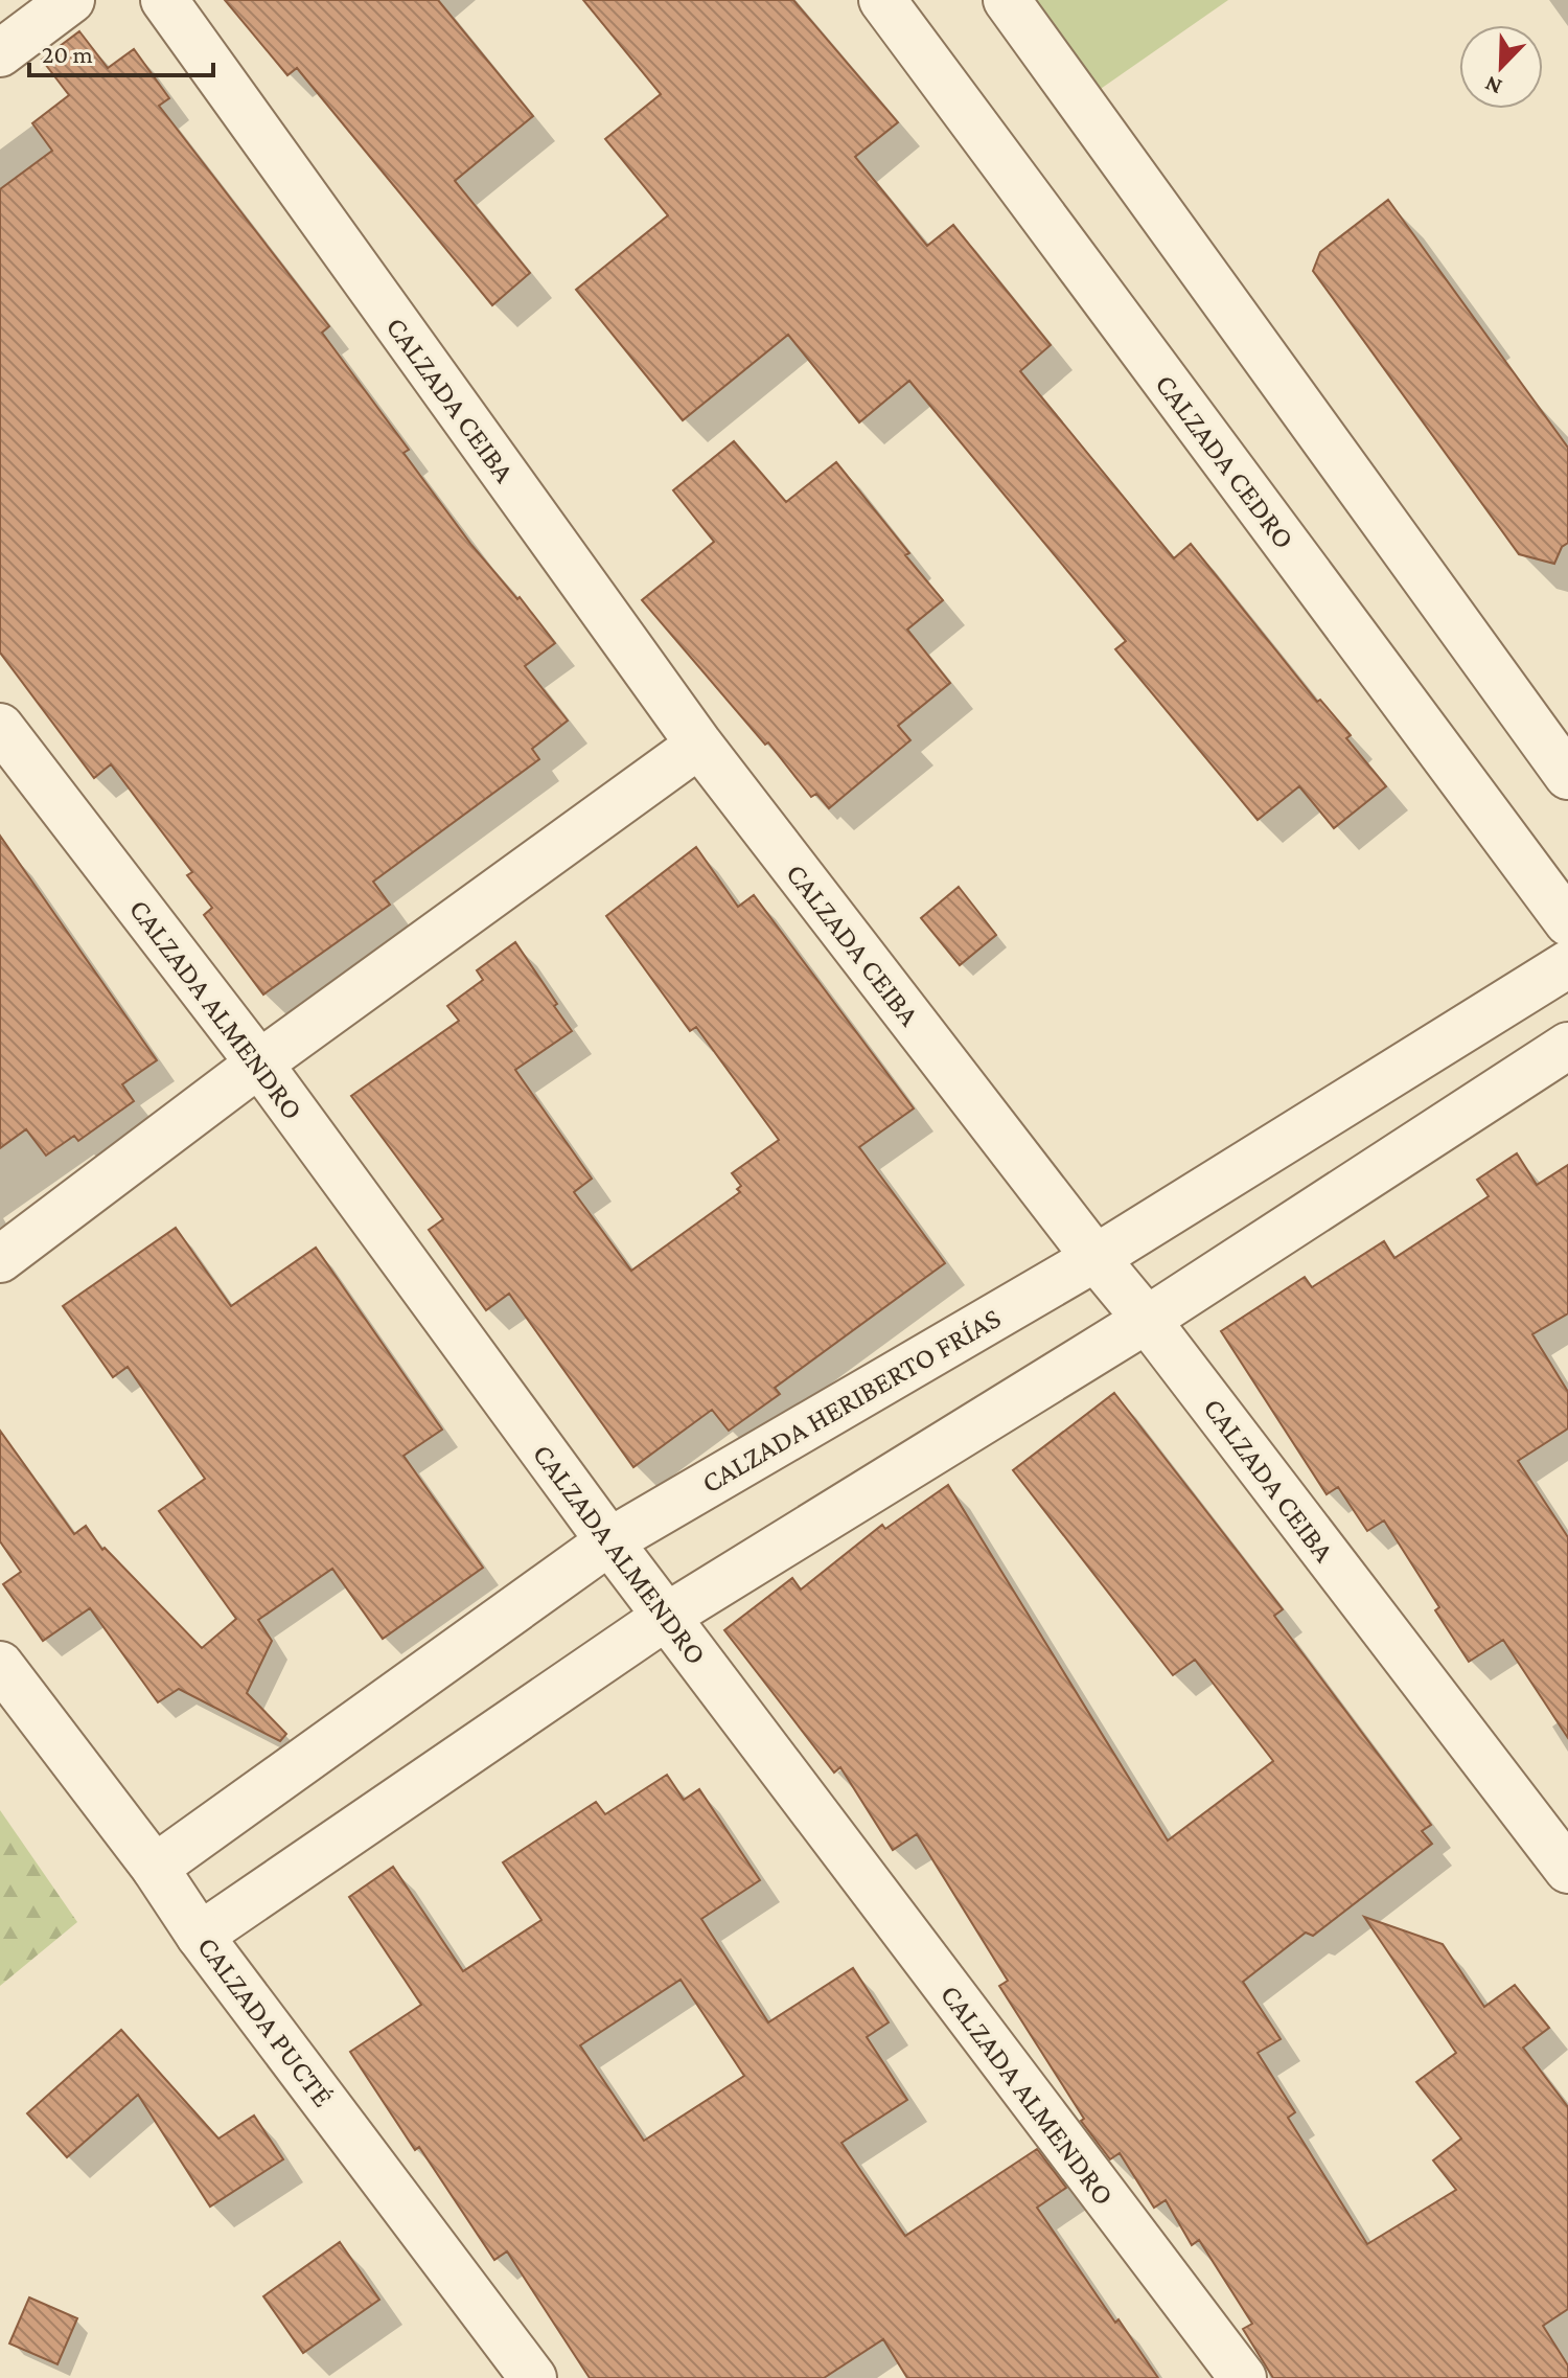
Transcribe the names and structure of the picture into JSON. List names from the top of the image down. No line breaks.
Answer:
{"streets":{"street":["CALZADA CEIBA","CALZADA CEDRO","CALZADA ALMENDRO","CALZADA HERIBERTO FRÍAS","CALZADA PUCTÉ"]},"crossings":[["CALZADA CEIBA","CALZADA HERIBERTO FRÍAS"],["CALZADA ALMENDRO","CALZADA HERIBERTO FRÍAS"],["CALZADA HERIBERTO FRÍAS","CALZADA PUCTÉ"]],"scale_bar":"20 m","north":"bottom left"}
